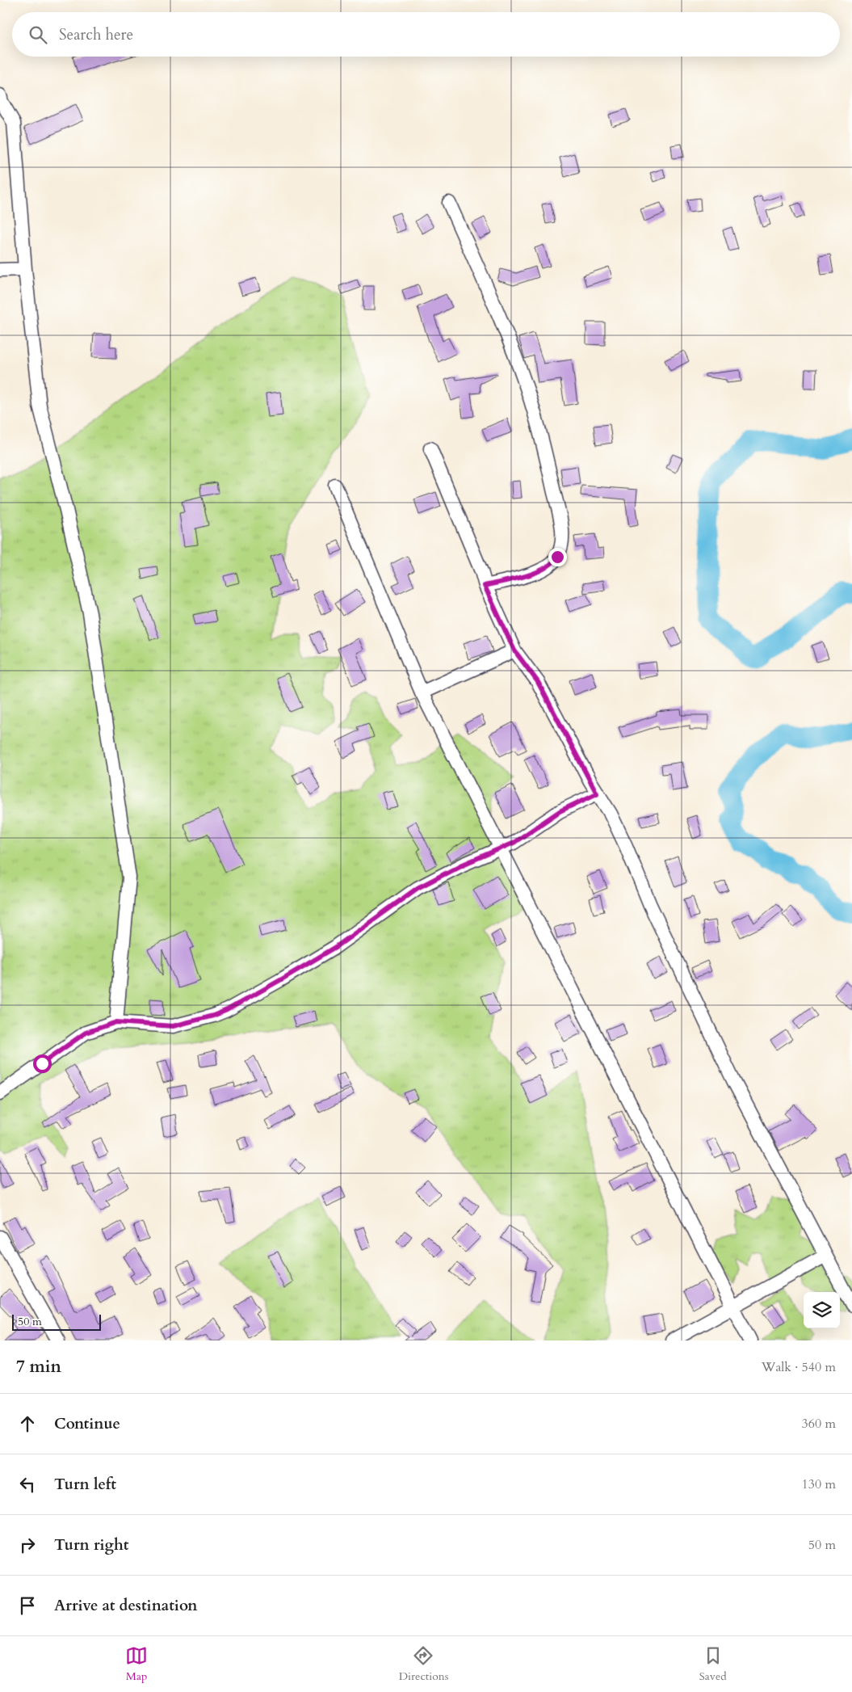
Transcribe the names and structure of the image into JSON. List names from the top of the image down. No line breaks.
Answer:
{"scale_bar":"50 m","page":{"search":"Search here","scale":"50 m","heading":["7 min","Walk · 540 m"],"list":[["Continue","360 m"],["Turn left","130 m"],["Turn right","50 m"],"Arrive at destination"],"nav":["Map","Directions","Saved"]}}
